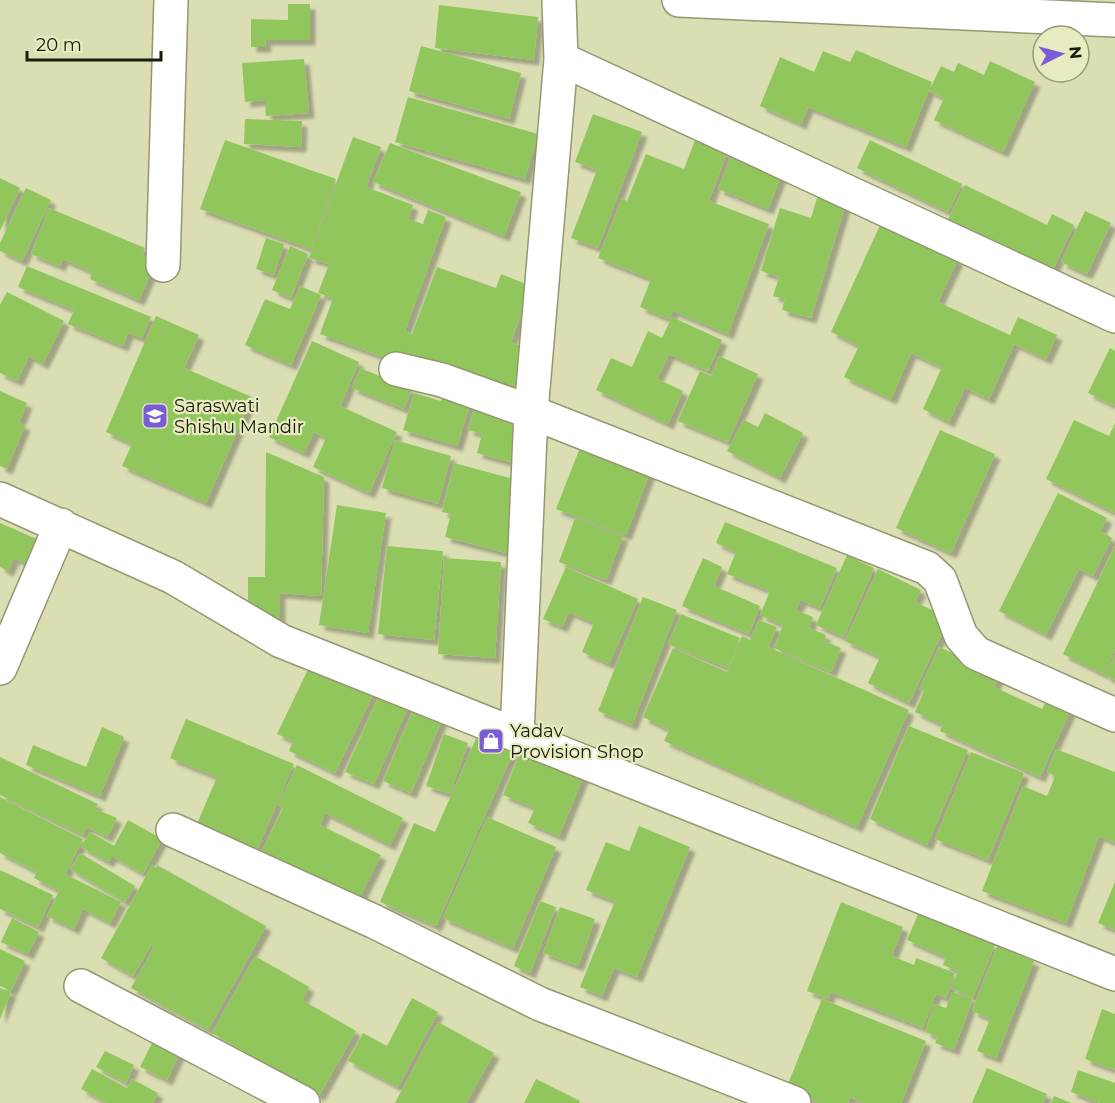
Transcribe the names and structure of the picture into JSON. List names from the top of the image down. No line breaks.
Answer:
{"places":{"school or university":["Saraswati Shishu Mandir"],"shop":["Yadav Provision Shop"]},"scale_bar":"20 m","north":"right"}
